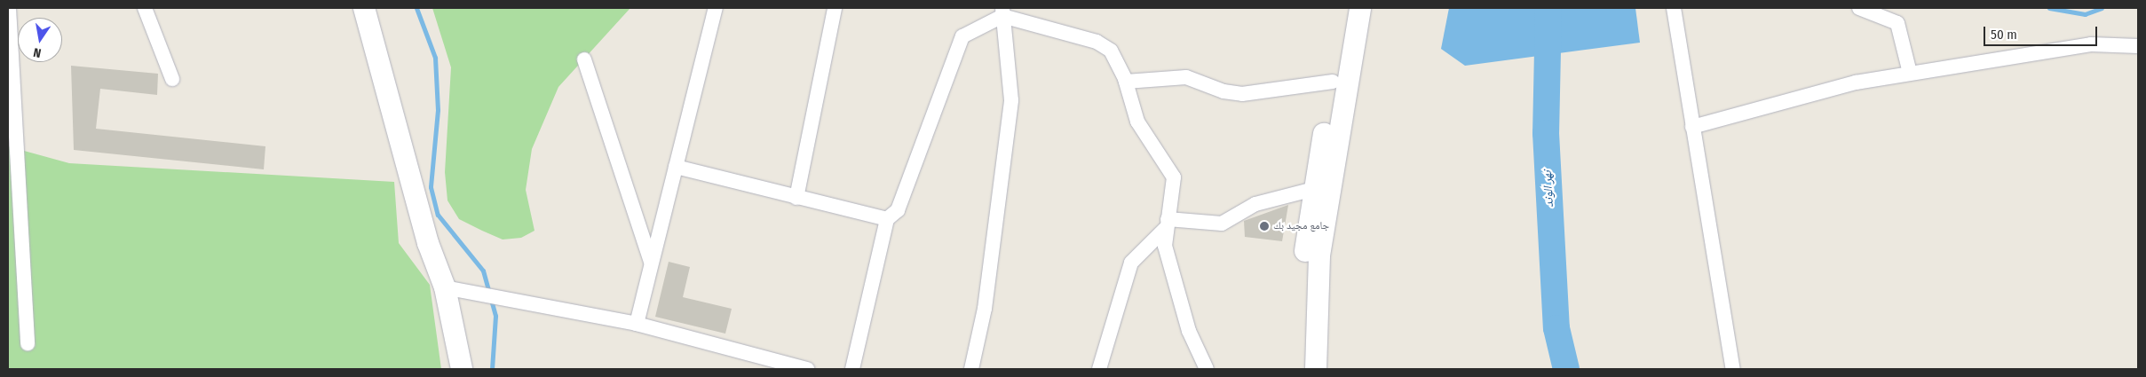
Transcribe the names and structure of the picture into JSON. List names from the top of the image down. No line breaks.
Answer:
{"water":["نهر الوند"],"places":["جامع مجيد بك"],"scale_bar":"50 m","north":"bottom"}
